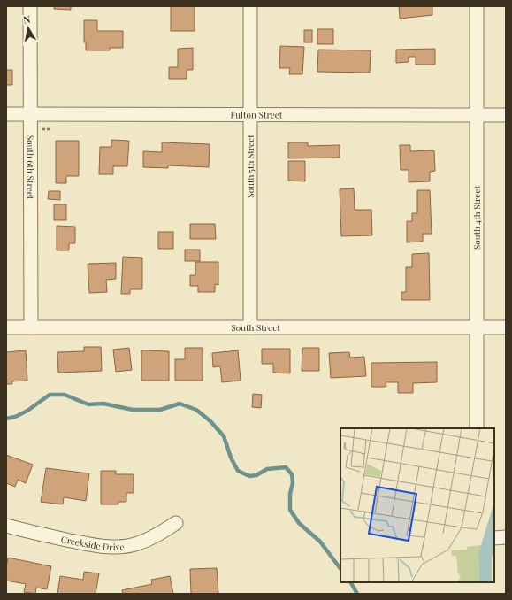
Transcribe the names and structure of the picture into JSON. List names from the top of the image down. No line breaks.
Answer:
{"streets":{"street":["Fulton Street","South 5th Street","South 6th Street","South 4th Street","South Street","Creekside Drive"]},"crossings":[["Fulton Street","South 5th Street"],["Fulton Street","South 6th Street"],["Fulton Street","South 4th Street"],["South 5th Street","South Street"],["South 6th Street","South Street"],["South 4th Street","South Street"]],"north":"top"}
